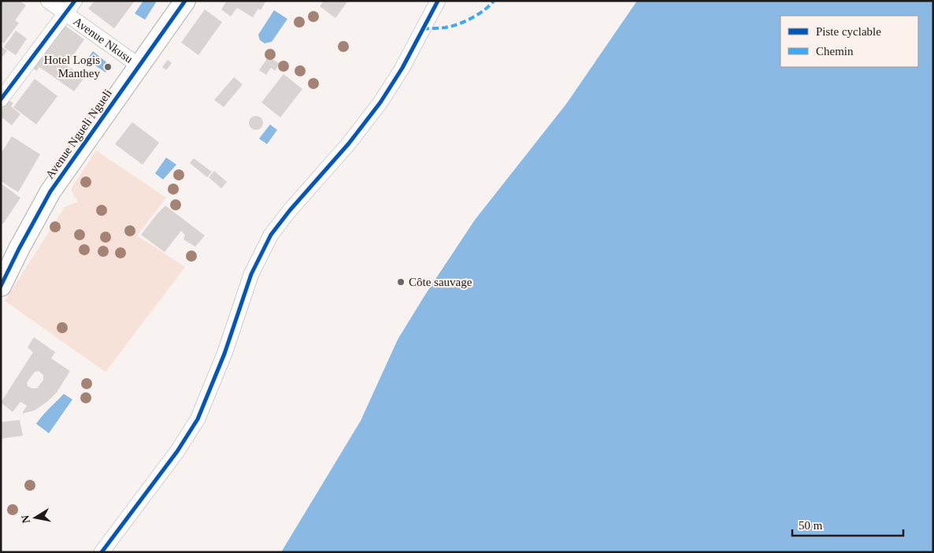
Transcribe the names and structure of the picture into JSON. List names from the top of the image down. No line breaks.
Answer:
{"streets":{"street":["Avenue Nkusu","Avenue Ngueli Ngueli"]},"crossings":[["Avenue Nkusu","Avenue Ngueli Ngueli"]],"places":["Hotel Logis Manthey","Côte sauvage"],"legend":["Piste cyclable","Chemin"],"scale_bar":"50 m","north":"left"}
